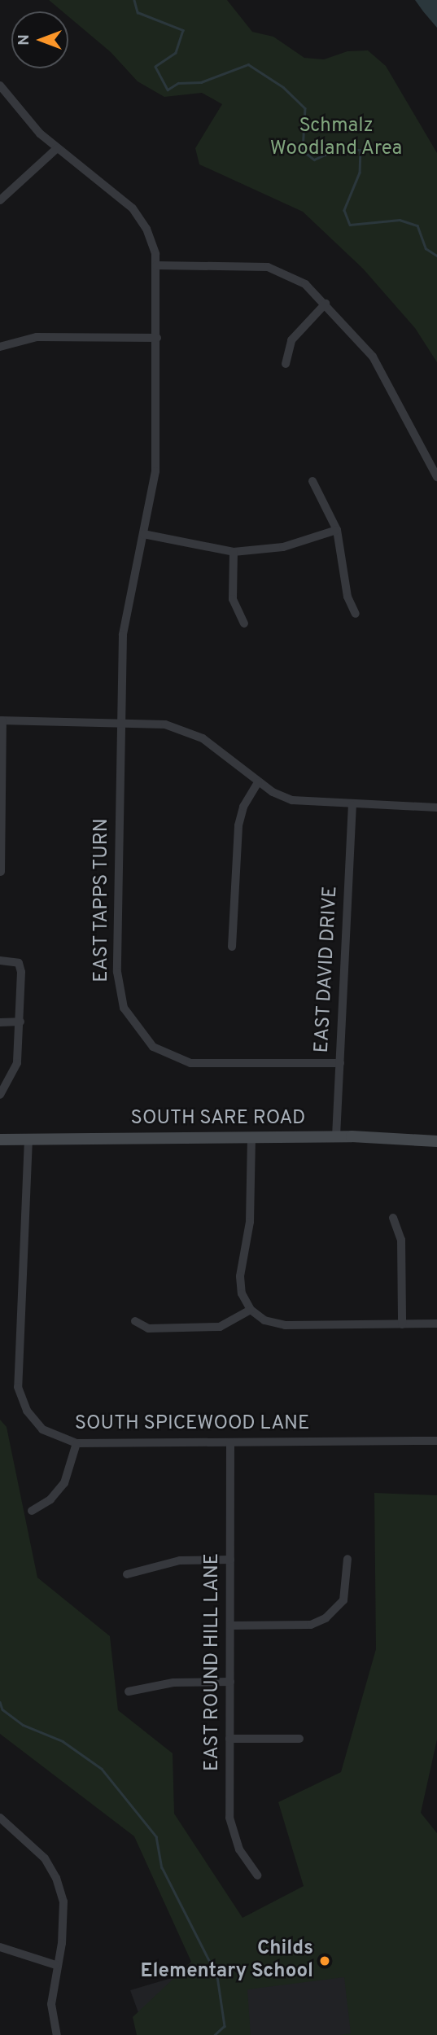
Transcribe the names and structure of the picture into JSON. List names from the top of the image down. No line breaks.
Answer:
{"streets":{"main road":["SOUTH SARE ROAD"],"street":["EAST TAPPS TURN","EAST DAVID DRIVE","SOUTH SPICEWOOD LANE","EAST ROUND HILL LANE"]},"crossings":[["EAST TAPPS TURN","EAST DAVID DRIVE"],["EAST DAVID DRIVE","SOUTH SARE ROAD"],["SOUTH SARE ROAD","SOUTH SPICEWOOD LANE"],["SOUTH SPICEWOOD LANE","EAST ROUND HILL LANE"]],"parks":["Schmalz Woodland Area"],"places":["Childs Elementary School"],"north":"left"}
